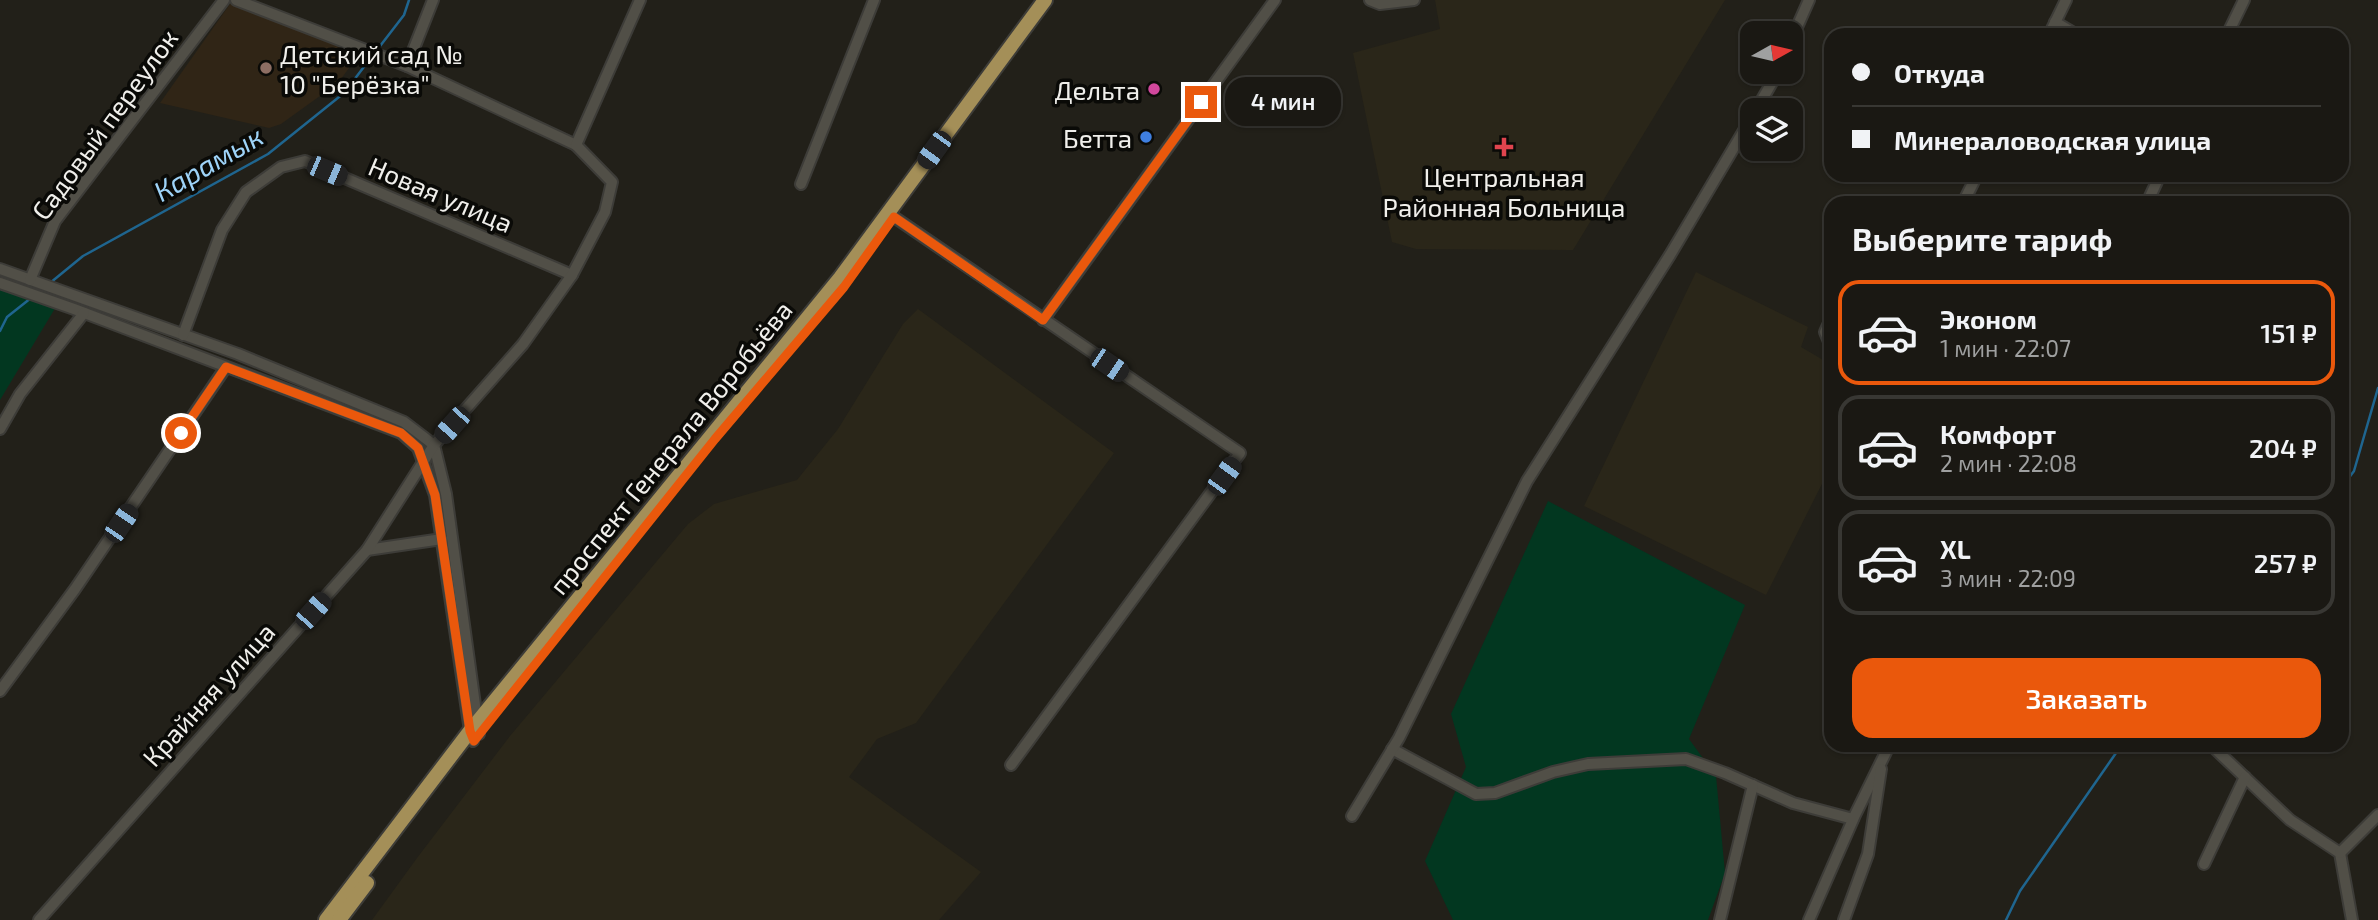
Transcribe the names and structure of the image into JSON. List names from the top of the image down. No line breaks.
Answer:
{"streets":{"main road":["проспект Генерала Воробьёва"],"street":["Садовый переулок","Новая улица","Крайняя улица"]},"crossings":[["Новая улица","Крайняя улица"]],"water":["Карамык"],"places":{"other":["Детский сад № 10 \"Берёзка\"","Дельта","Бетта"],"health":["Центральная Районная Больница"]},"north":"right","page":{"banner":["Откуда","Минераловодская улица"],"bubble":"4 мин","heading":"Выберите тариф","list":[{"name":"Эконом","note":"1 мин · 22:07","value":"151 ₽"},{"name":"Комфорт","note":"2 мин · 22:08","value":"204 ₽"},{"name":"XL","note":"3 мин · 22:09","value":"257 ₽"}],"buttons":"Заказать"}}
